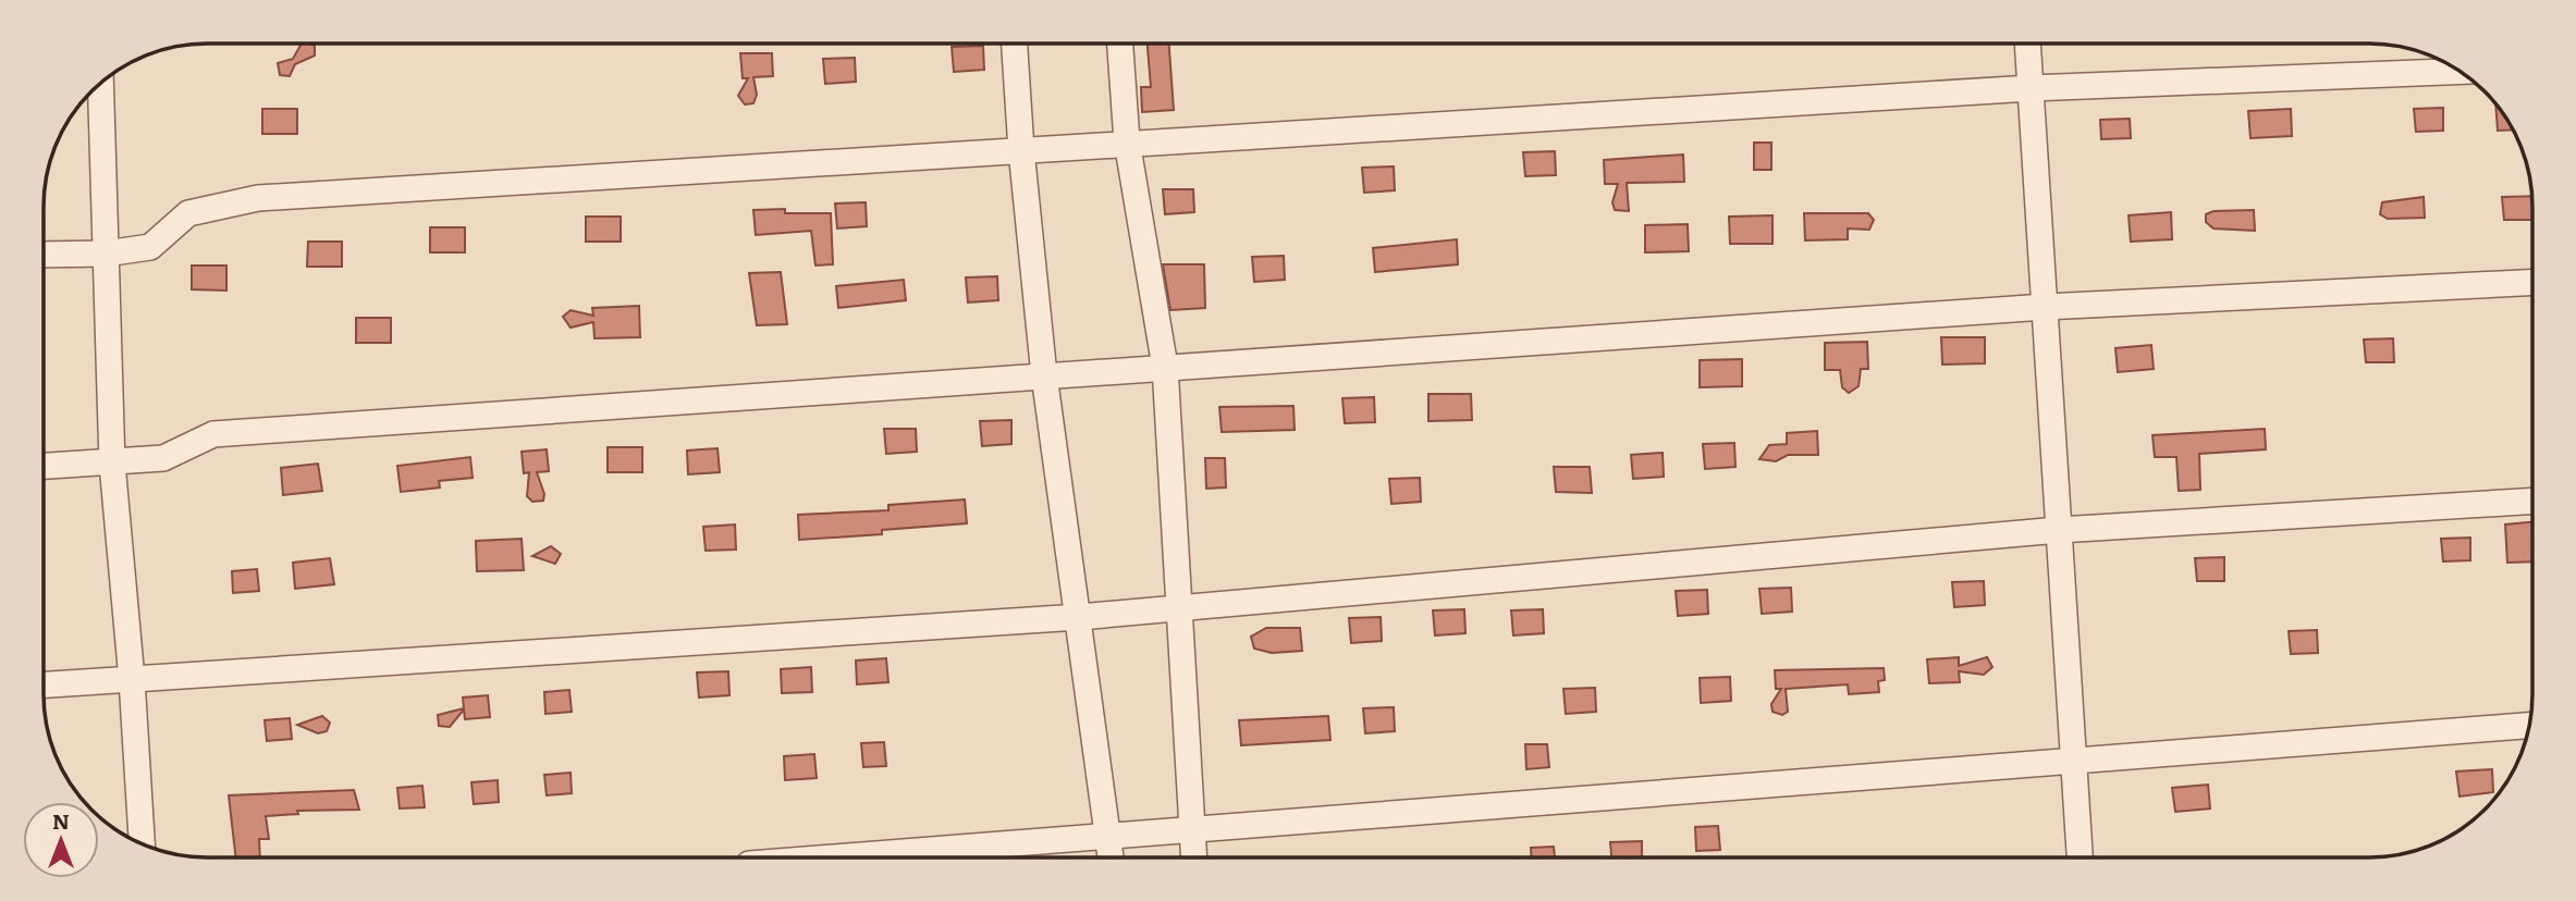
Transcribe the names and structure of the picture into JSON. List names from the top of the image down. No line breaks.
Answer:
{"north":"top"}
